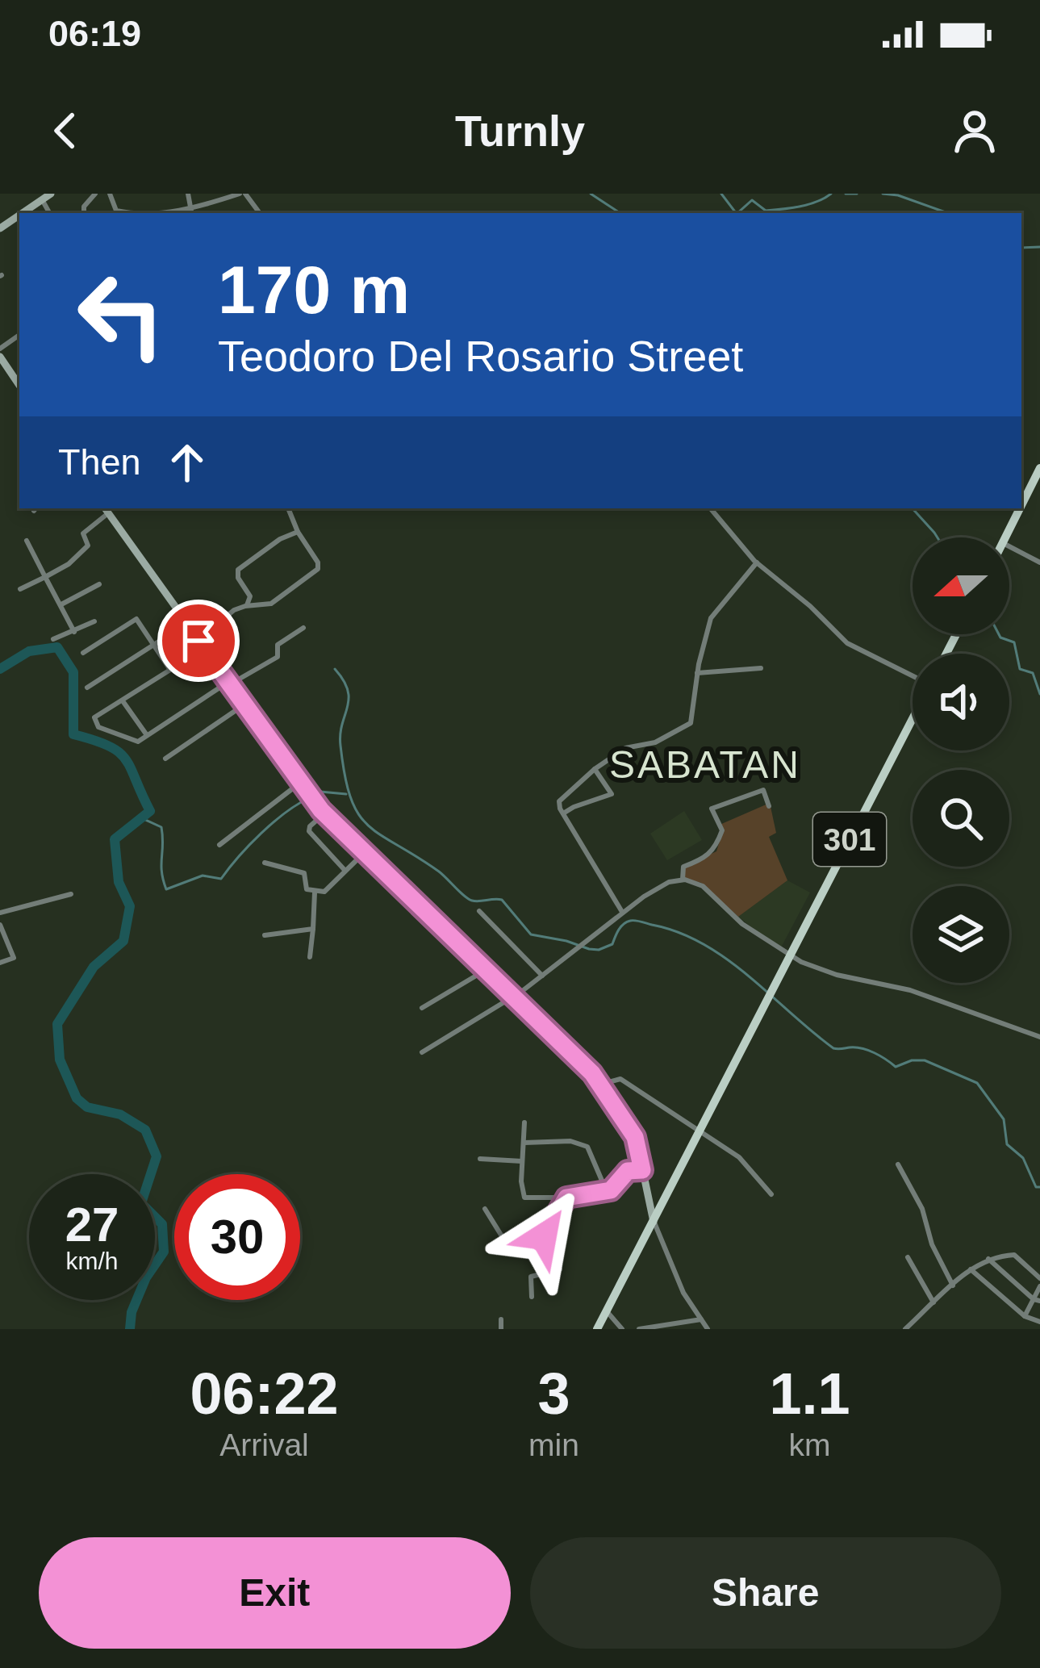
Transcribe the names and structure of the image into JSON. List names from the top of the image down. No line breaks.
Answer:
{"streets":{"main road":["301"]},"districts":["SABATAN"],"north":"left","page":{"status":"06:19","header":"Turnly","turn":["170 m","Teodoro Del Rosario Street"],"then":"Then","speed":"27 km/h","limit":"30","eta":["06:22","Arrival","3","min","1.1","km"],"buttons":["Exit","Share"]}}
